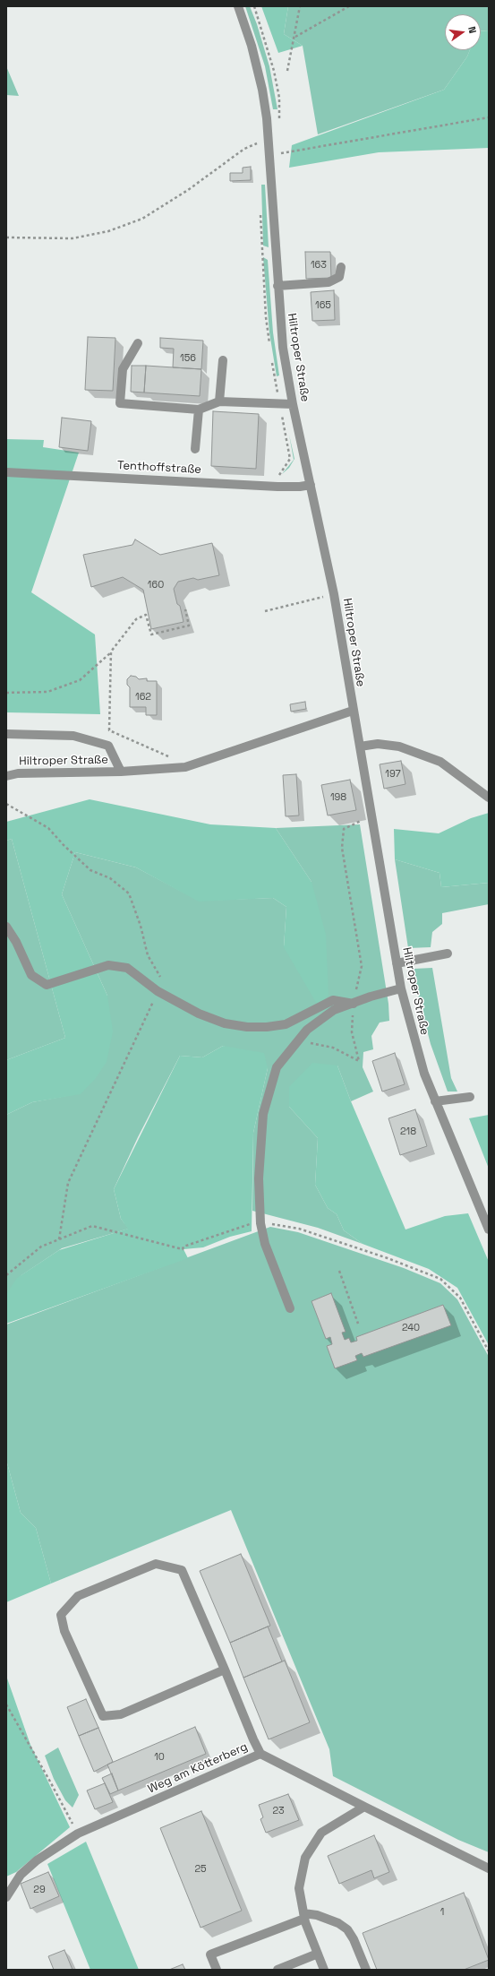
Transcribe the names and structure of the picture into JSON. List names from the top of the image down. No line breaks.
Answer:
{"streets":{"street":["Hiltroper Straße","Tenthoffstraße","Weg am Kötterberg"]},"crossings":[["Hiltroper Straße","Tenthoffstraße"]],"house_numbers":["163","165","156","160","162","197","198","218","240","10","23","25","29","1"],"north":"right"}
